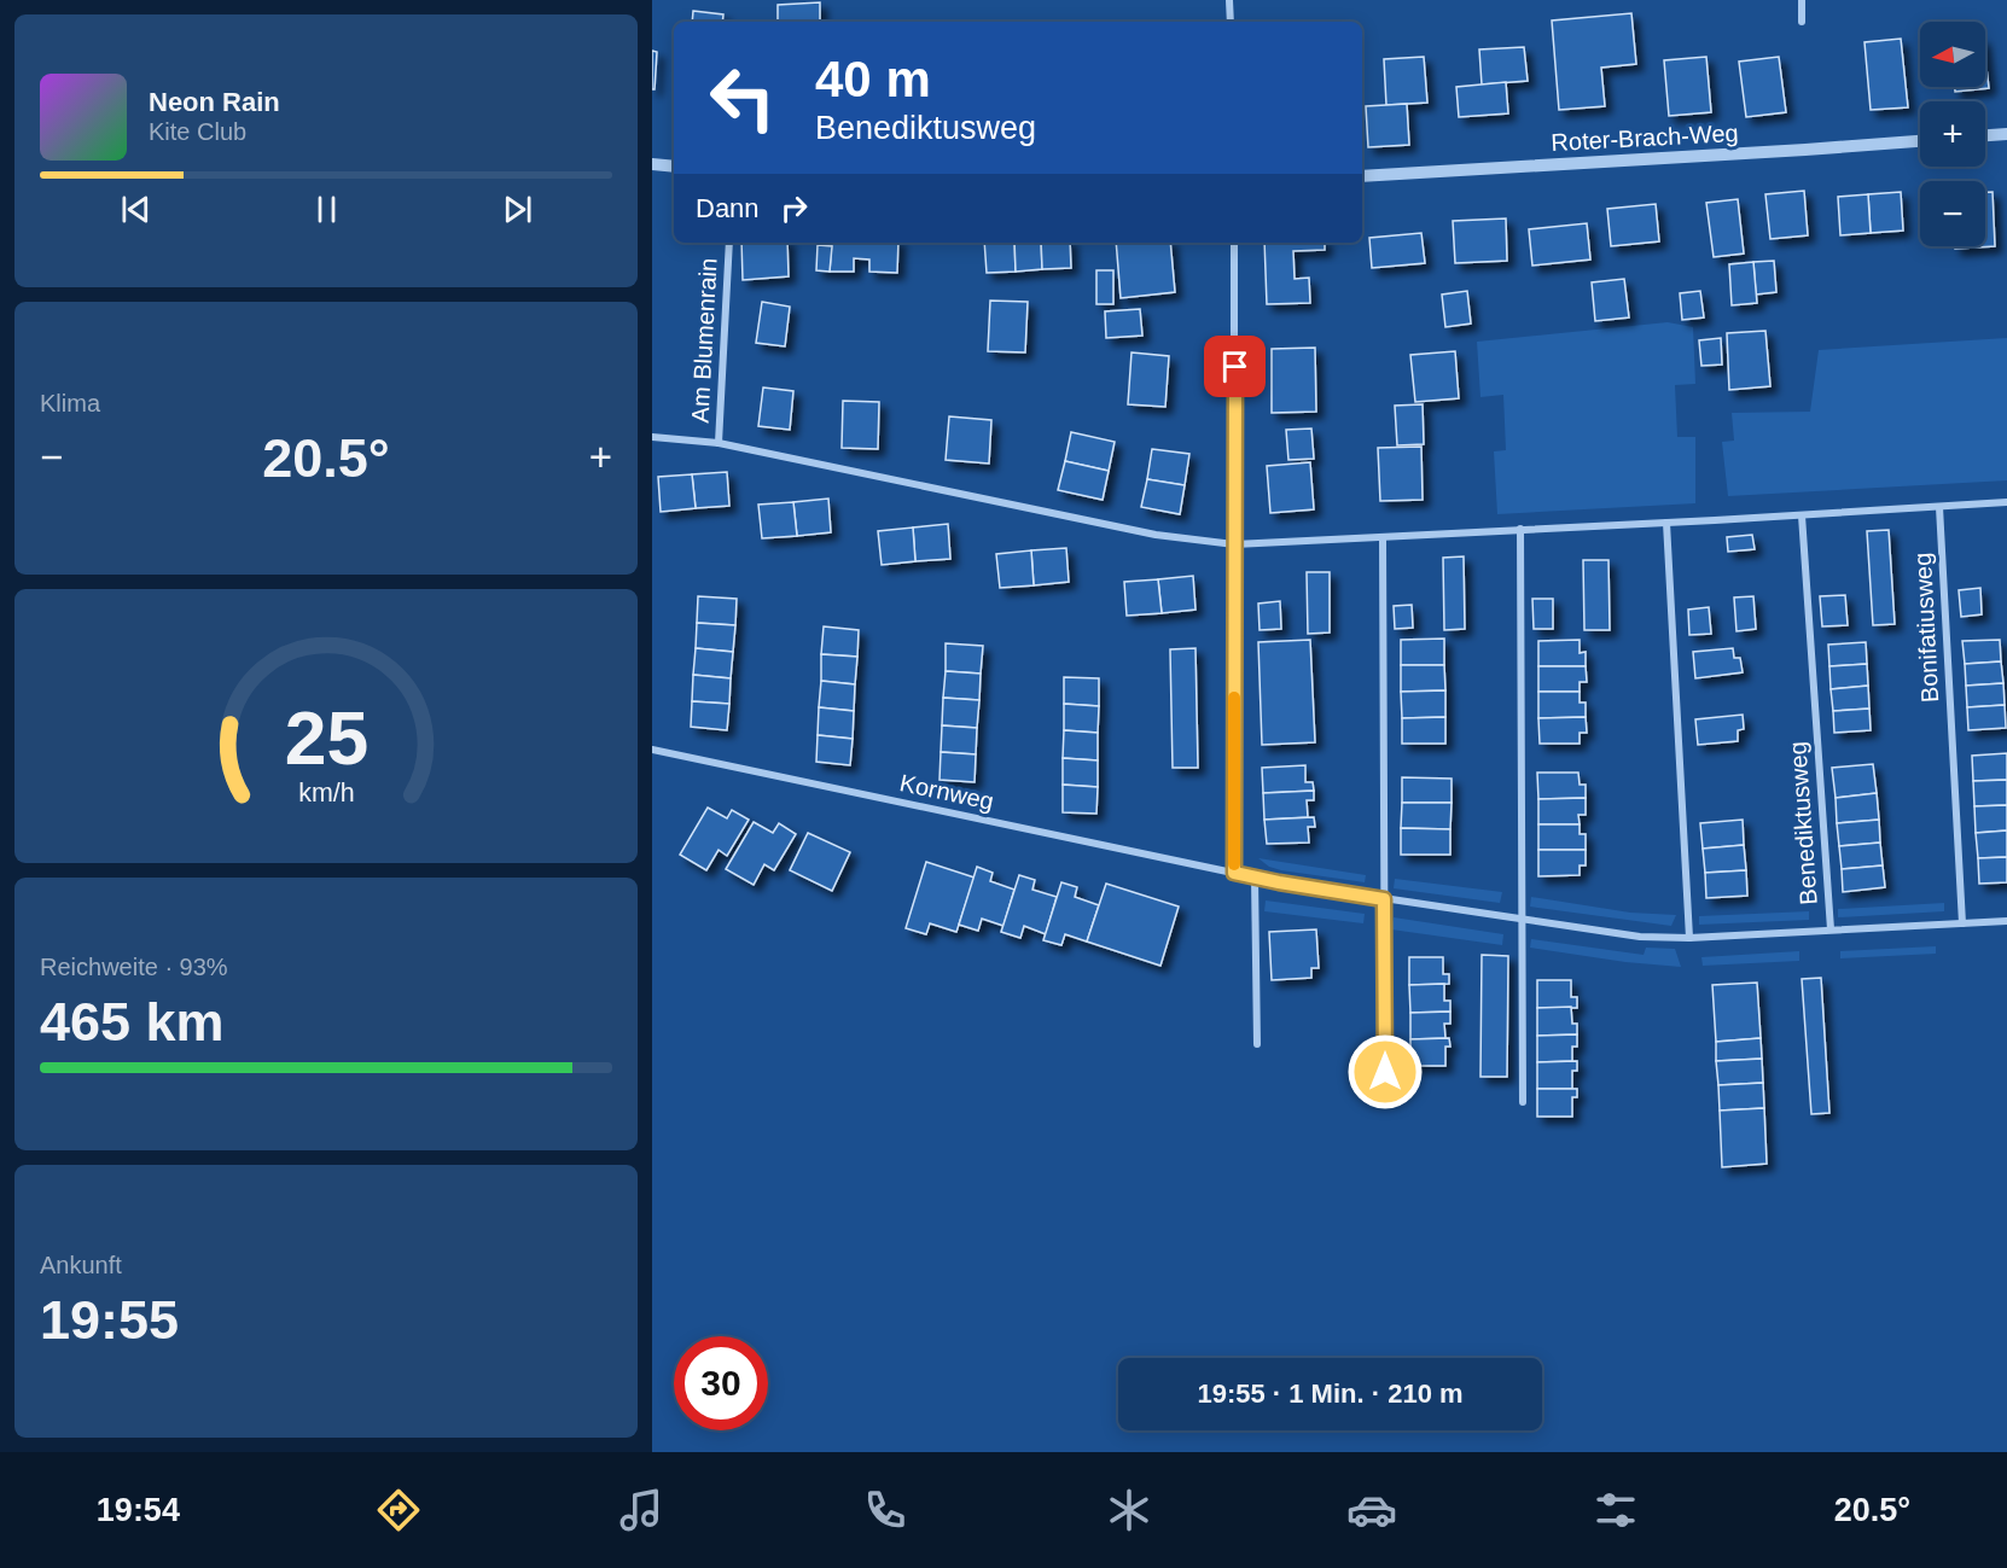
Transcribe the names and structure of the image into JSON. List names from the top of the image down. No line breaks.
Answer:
{"streets":{"street":["Roter-Brach-Weg","Am Blumenrain","Bonifatiusweg","Kornweg","Benediktusweg"]},"crossings":[["Bonifatiusweg","Benediktusweg"],["Kornweg","Benediktusweg"]],"north":"left","page":{"map_buttons":["+","−"],"turn":["40 m","Benediktusweg"],"song":["Neon Rain","Kite Club"],"then":"Dann","tile":["Klima",["Reichweite · 93%","465 km"],["Ankunft","19:55"]],"heat":["−","20.5°","+"],"limit":"30","trip":"19:55 · 1 Min. · 210 m","tabs":["19:54","20.5°"],"gauge":["25","km/h"]}}
